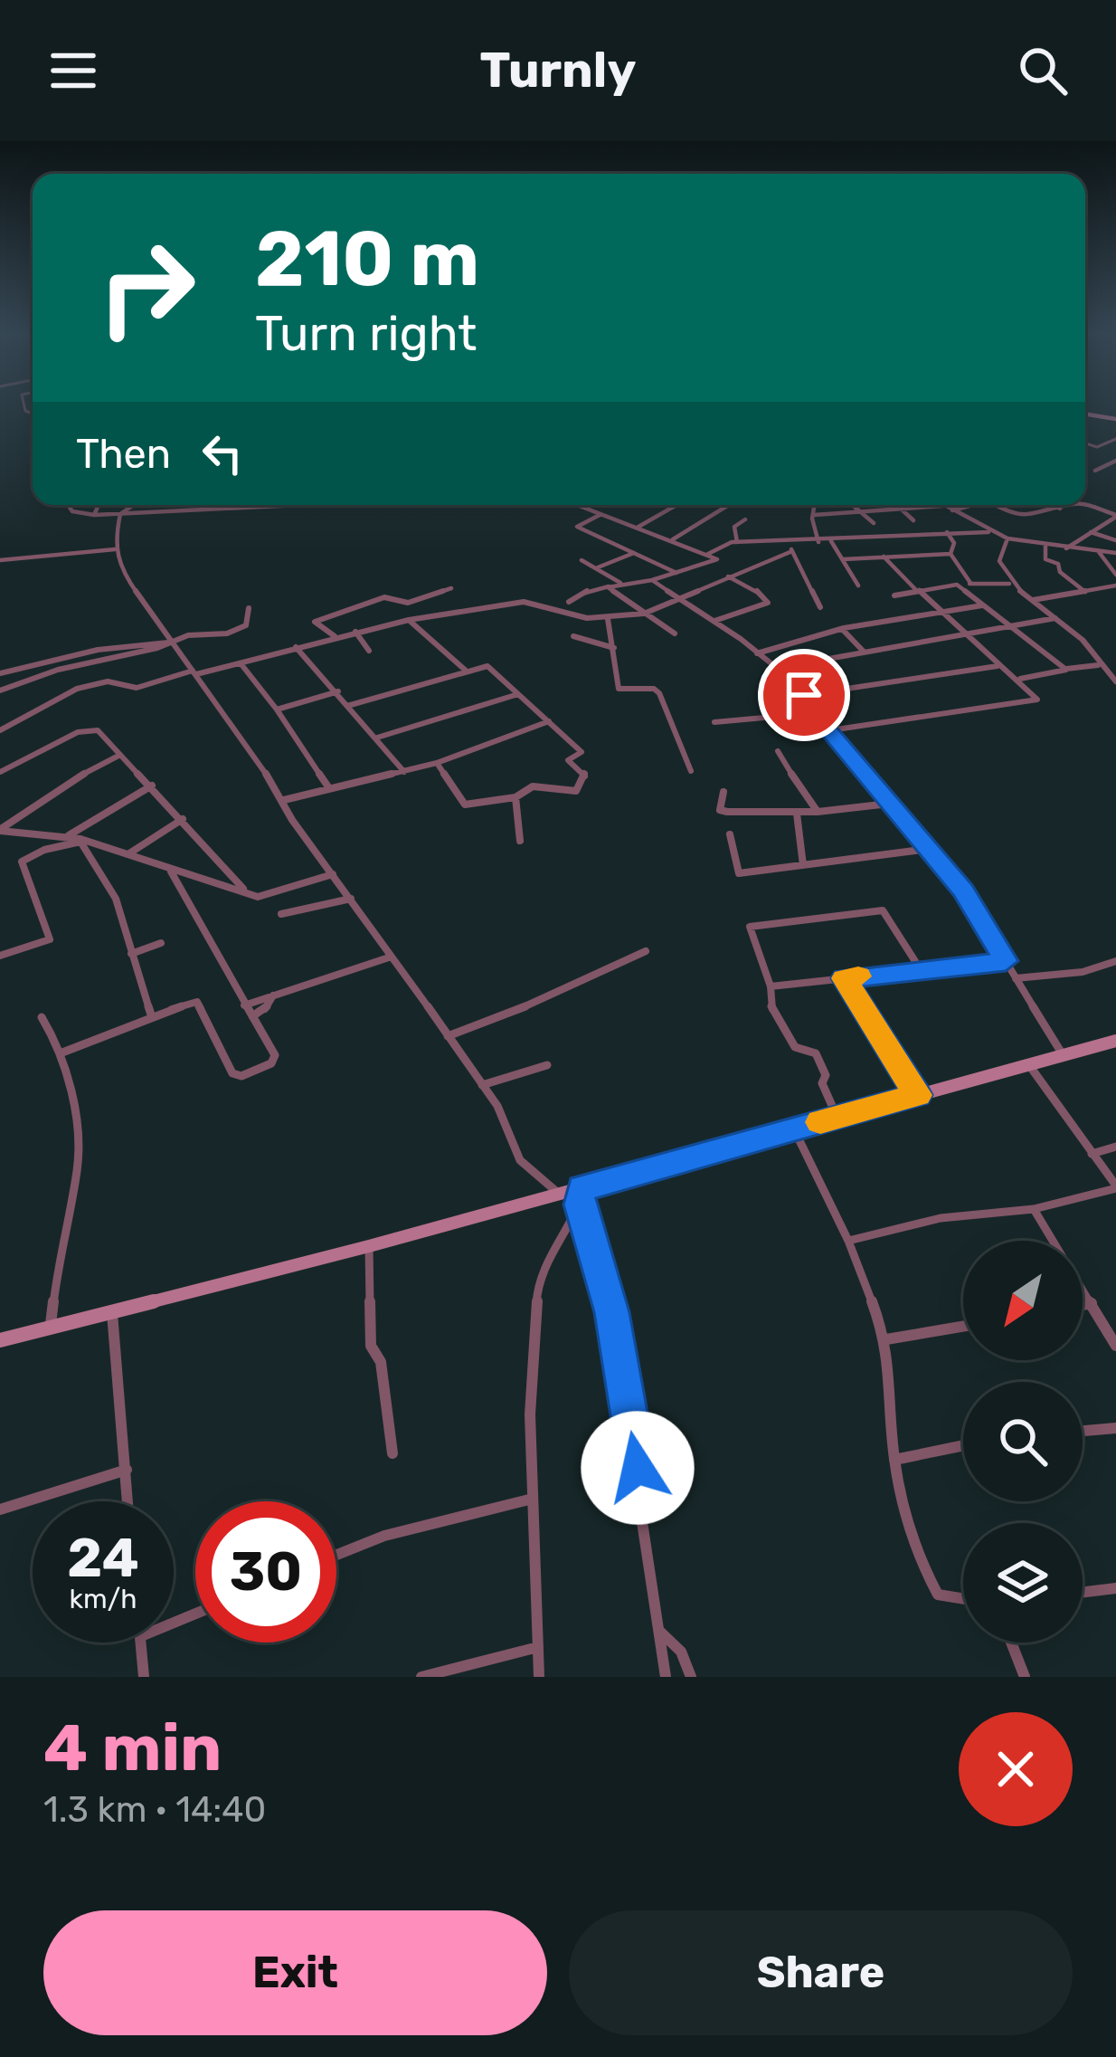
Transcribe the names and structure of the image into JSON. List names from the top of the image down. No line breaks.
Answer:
{"north":"bottom left","page":{"header":"Turnly","turn":["210 m","Turn right"],"then":"Then","speed":"24 km/h","limit":"30","heading":["4 min","1.3 km · 14:40"],"buttons":["Exit","Share"]}}
